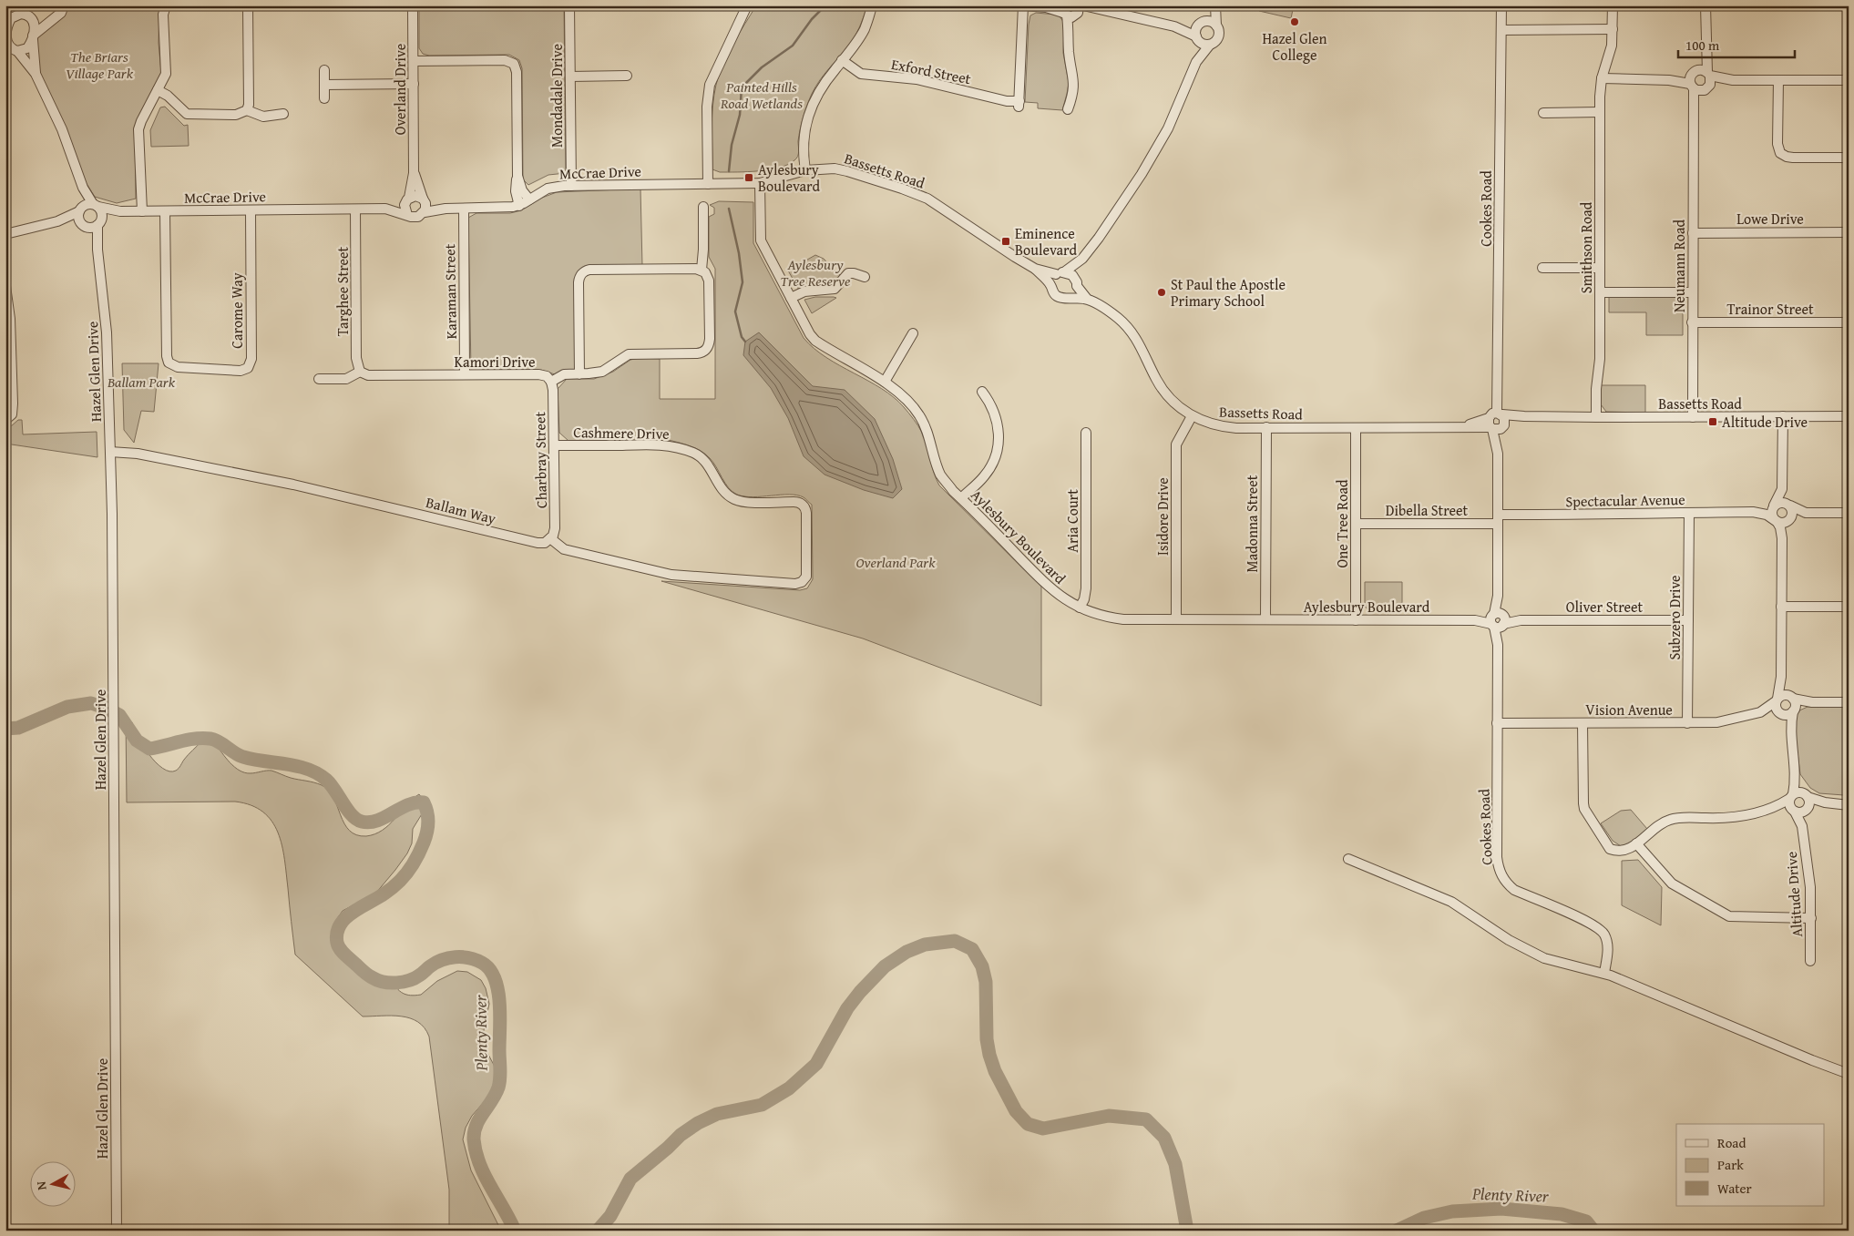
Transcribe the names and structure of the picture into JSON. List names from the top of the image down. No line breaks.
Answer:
{"streets":{"street":["Exford Street","Overland Drive","Mondadale Drive","Bassetts Road","McCrae Drive","Cookes Road","Lowe Drive","Smithson Road","Neumann Road","Targhee Street","Karaman Street","Trainor Street","Carome Way","Kamori Drive","Hazel Glen Drive","Cashmere Drive","Charbray Street","Spectacular Avenue","Ballam Way","Dibella Street","Isidore Drive","Aria Court","Madonna Street","One Tree Road","Aylesbury Boulevard","Oliver Street","Subzero Drive","Vision Avenue","Altitude Drive"]},"crossings":[["Overland Drive","McCrae Drive"],["Mondadale Drive","McCrae Drive"],["Bassetts Road","McCrae Drive"],["Bassetts Road","Cookes Road"],["Bassetts Road","Smithson Road"],["Bassetts Road","Neumann Road"],["Bassetts Road","Isidore Drive"],["Bassetts Road","Madonna Street"],["Bassetts Road","One Tree Road"],["Bassetts Road","Aylesbury Boulevard"],["McCrae Drive","Targhee Street"],["McCrae Drive","Karaman Street"],["McCrae Drive","Carome Way"],["McCrae Drive","Hazel Glen Drive"],["Cookes Road","Spectacular Avenue"],["Cookes Road","Dibella Street"],["Cookes Road","Aylesbury Boulevard"],["Cookes Road","Oliver Street"],["Cookes Road","Vision Avenue"],["Lowe Drive","Neumann Road"],["Neumann Road","Trainor Street"],["Targhee Street","Kamori Drive"],["Karaman Street","Kamori Drive"],["Kamori Drive","Charbray Street"],["Hazel Glen Drive","Ballam Way"],["Cashmere Drive","Charbray Street"],["Cashmere Drive","Ballam Way"],["Charbray Street","Ballam Way"],["Spectacular Avenue","Dibella Street"],["Spectacular Avenue","Subzero Drive"],["Dibella Street","One Tree Road"],["Isidore Drive","Aylesbury Boulevard"],["Aria Court","Aylesbury Boulevard"],["Madonna Street","Aylesbury Boulevard"],["One Tree Road","Aylesbury Boulevard"],["Aylesbury Boulevard","Oliver Street"],["Oliver Street","Subzero Drive"],["Subzero Drive","Vision Avenue"]],"water":["Plenty River"],"parks":["The Briars Village Park","Painted Hills Road Wetlands","Aylesbury Tree Reserve","Ballam Park","Overland Park"],"places":{"other":["Hazel Glen College","St Paul the Apostle Primary School"],"transit":["Aylesbury Boulevard","Eminence Boulevard","Altitude Drive"]},"legend":["Road","Park","Water"],"scale_bar":"100 m","north":"left"}
